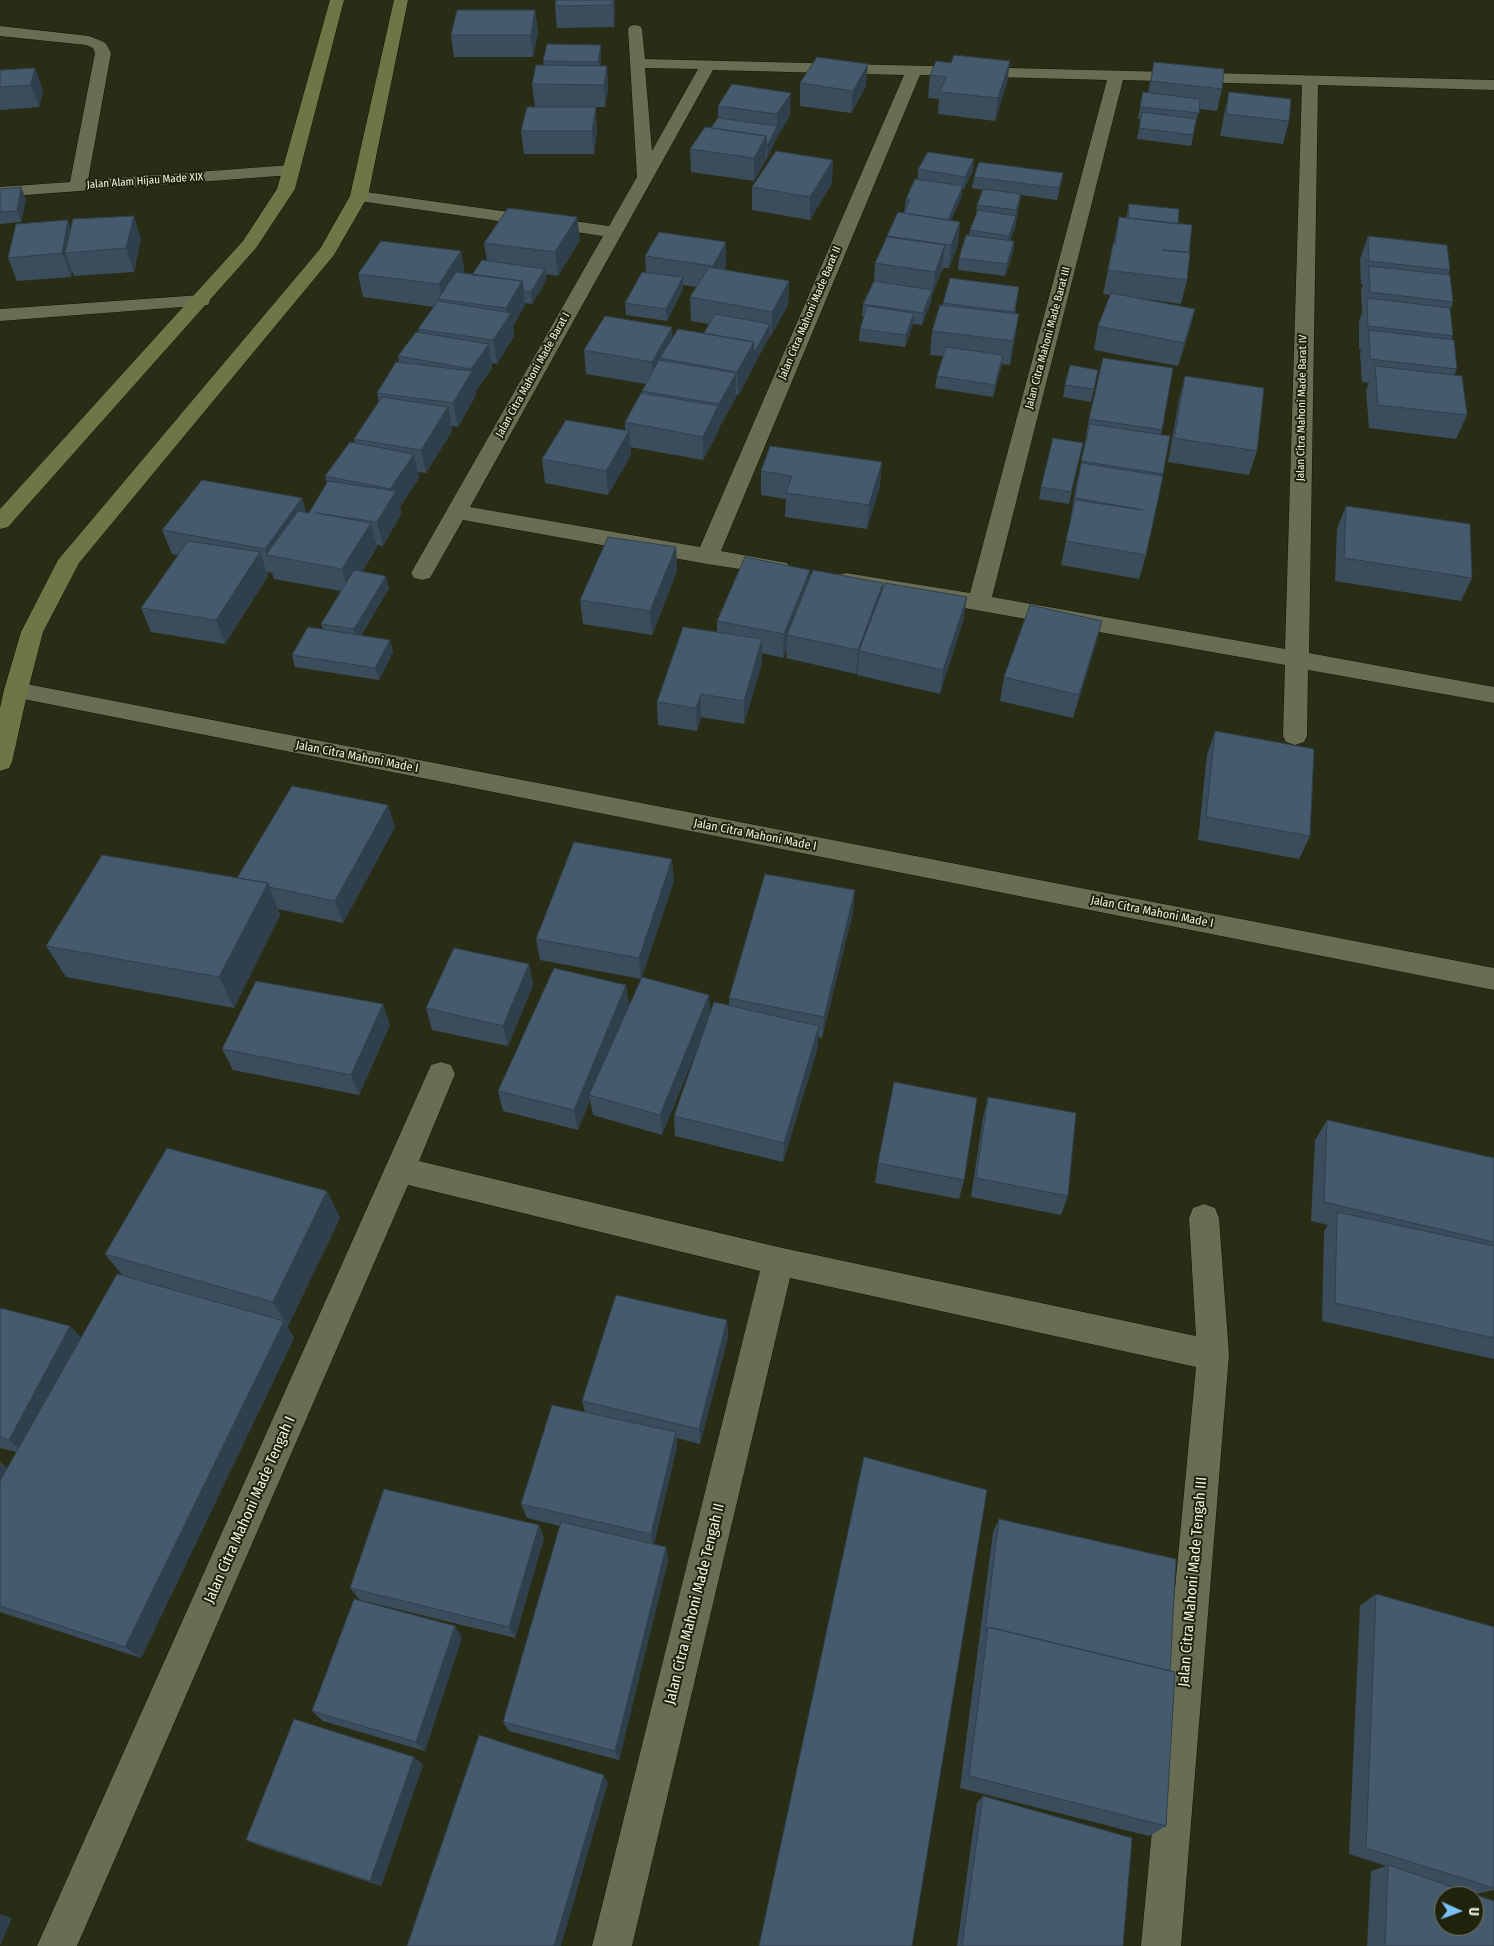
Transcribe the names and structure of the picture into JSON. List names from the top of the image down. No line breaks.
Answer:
{"streets":{"street":["Jalan Alam Hijau Made XIX","Jalan Citra Mahoni Made Barat II","Jalan Citra Mahoni Made Barat III","Jalan Citra Mahoni Made Barat I","Jalan Citra Mahoni Made Barat IV","Jalan Citra Mahoni Made I","Jalan Citra Mahoni Made Tengah I","Jalan Citra Mahoni Made Tengah III","Jalan Citra Mahoni Made Tengah II"]},"north":"right"}
